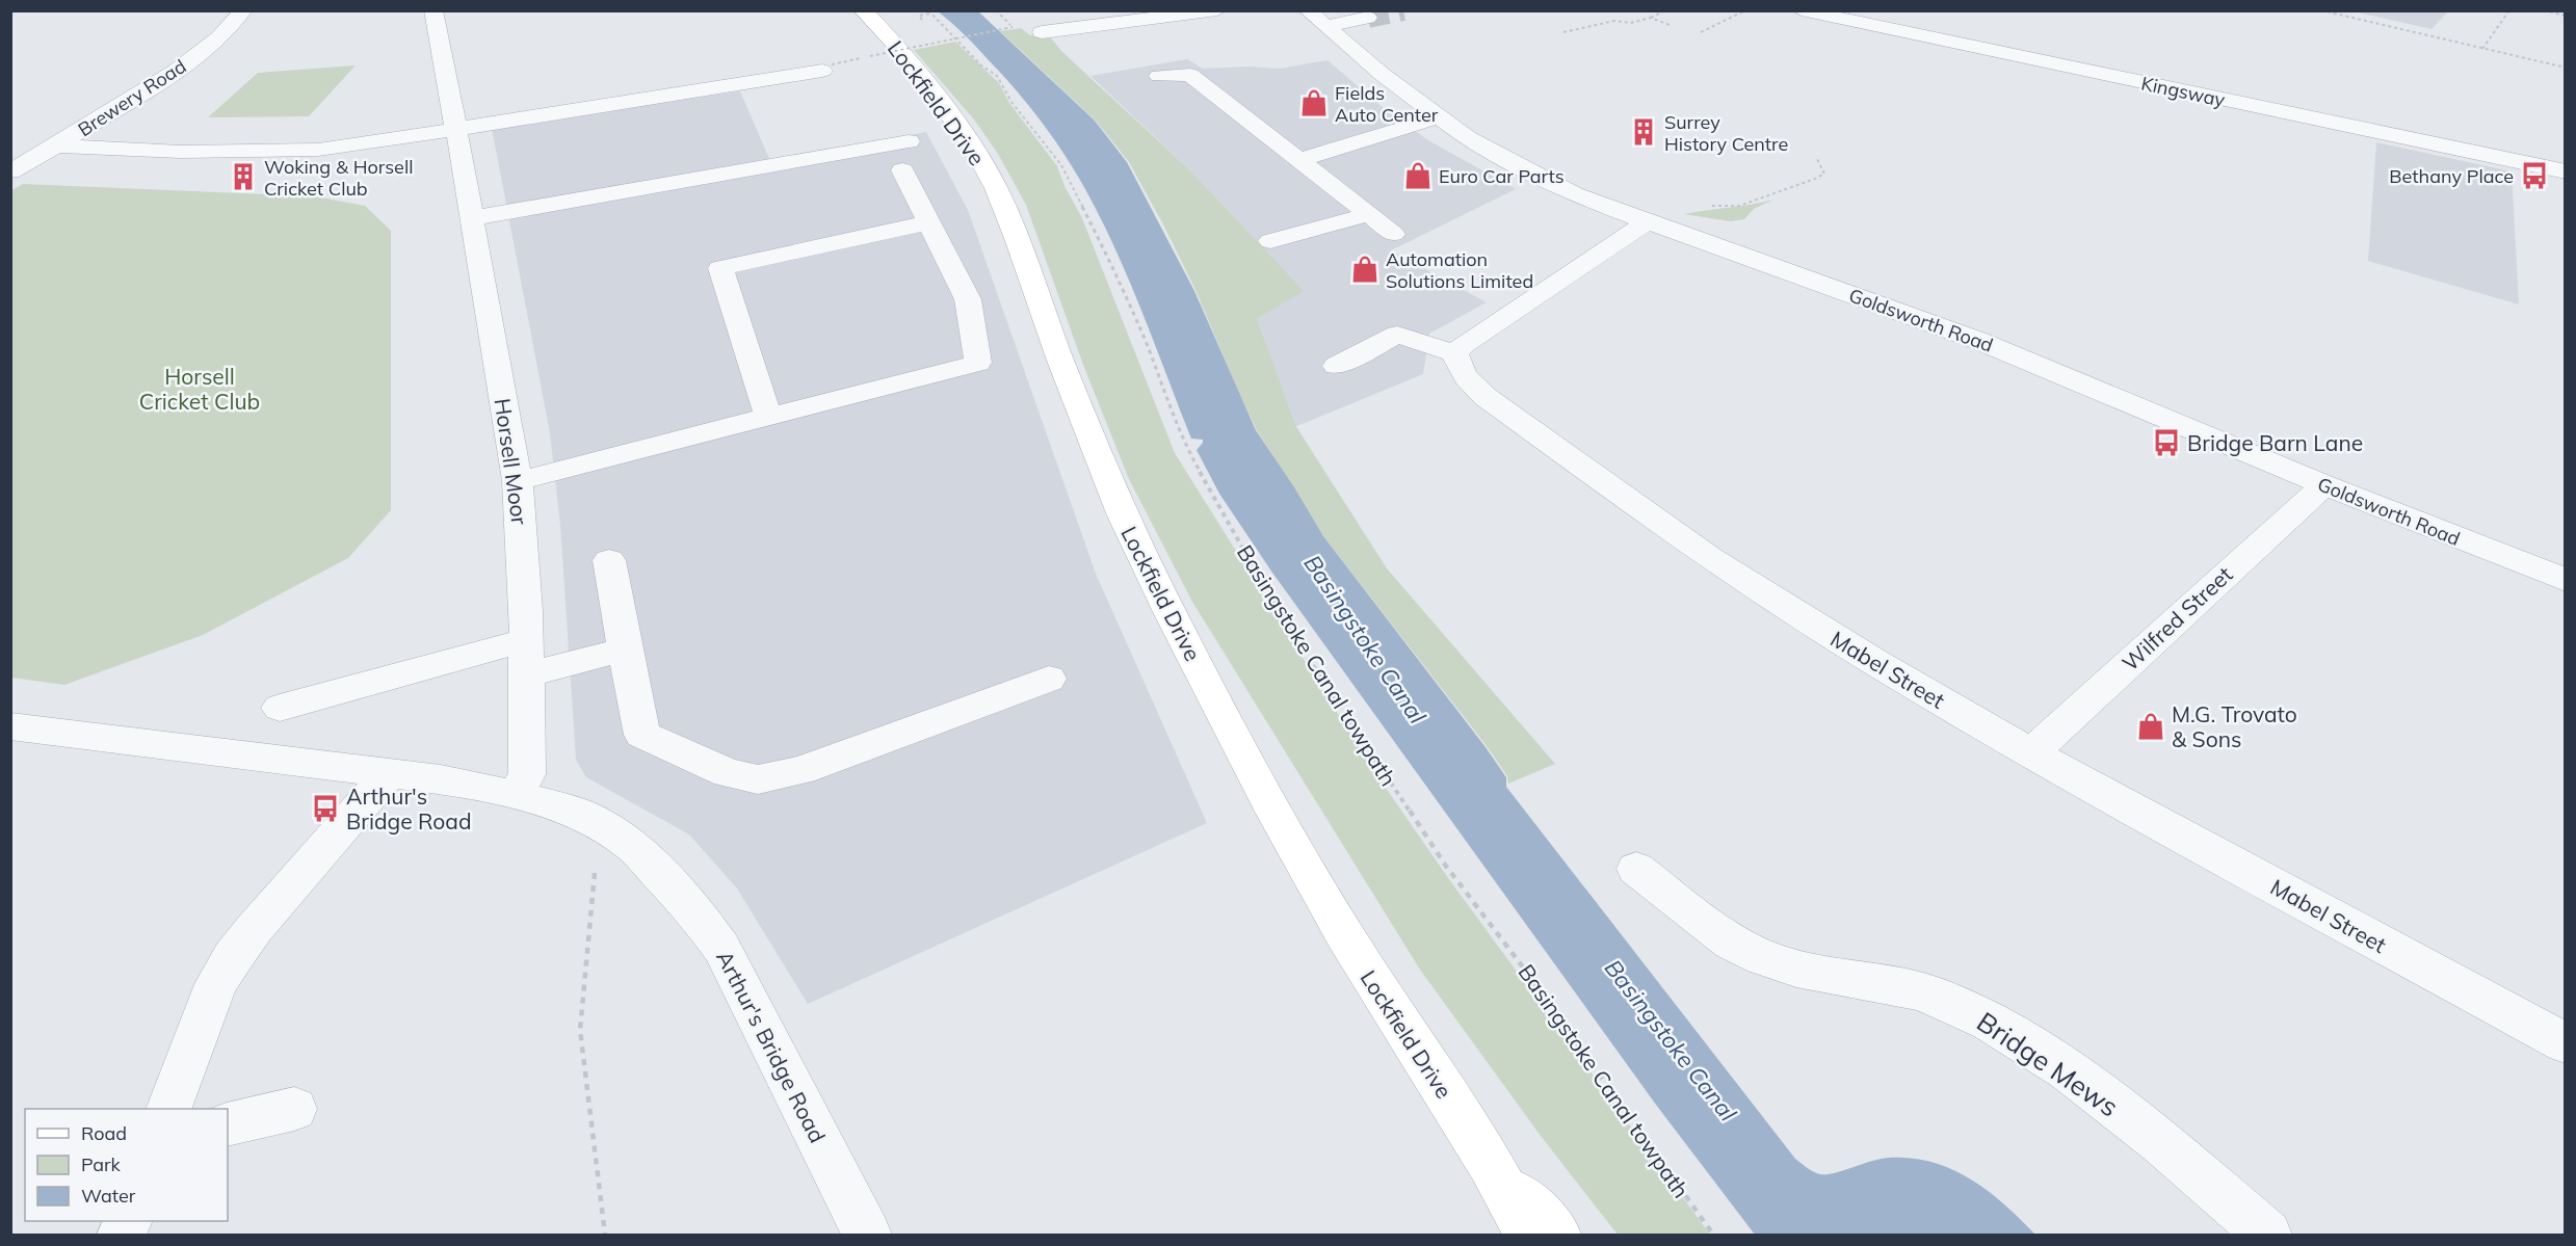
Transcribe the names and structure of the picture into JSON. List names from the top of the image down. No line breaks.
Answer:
{"streets":{"main road":["Lockfield Drive"],"street":["Kingsway","Brewery Road","Goldsworth Road","Horsell Moor","Wilfred Street","Mabel Street","Arthur's Bridge Road","Bridge Mews"],"path":["Basingstoke Canal towpath"]},"crossings":[["Goldsworth Road","Wilfred Street"],["Horsell Moor","Arthur's Bridge Road"],["Wilfred Street","Mabel Street"]],"water":["Basingstoke Canal"],"parks":["Horsell Cricket Club"],"places":{"shop":["Fields Auto Center","Euro Car Parts","Automation Solutions Limited","M.G. Trovato & Sons"],"building":["Surrey History Centre","Woking & Horsell Cricket Club"],"bus stop":["Bethany Place","Bridge Barn Lane","Arthur's Bridge Road"]},"legend":["Road","Park","Water"]}
